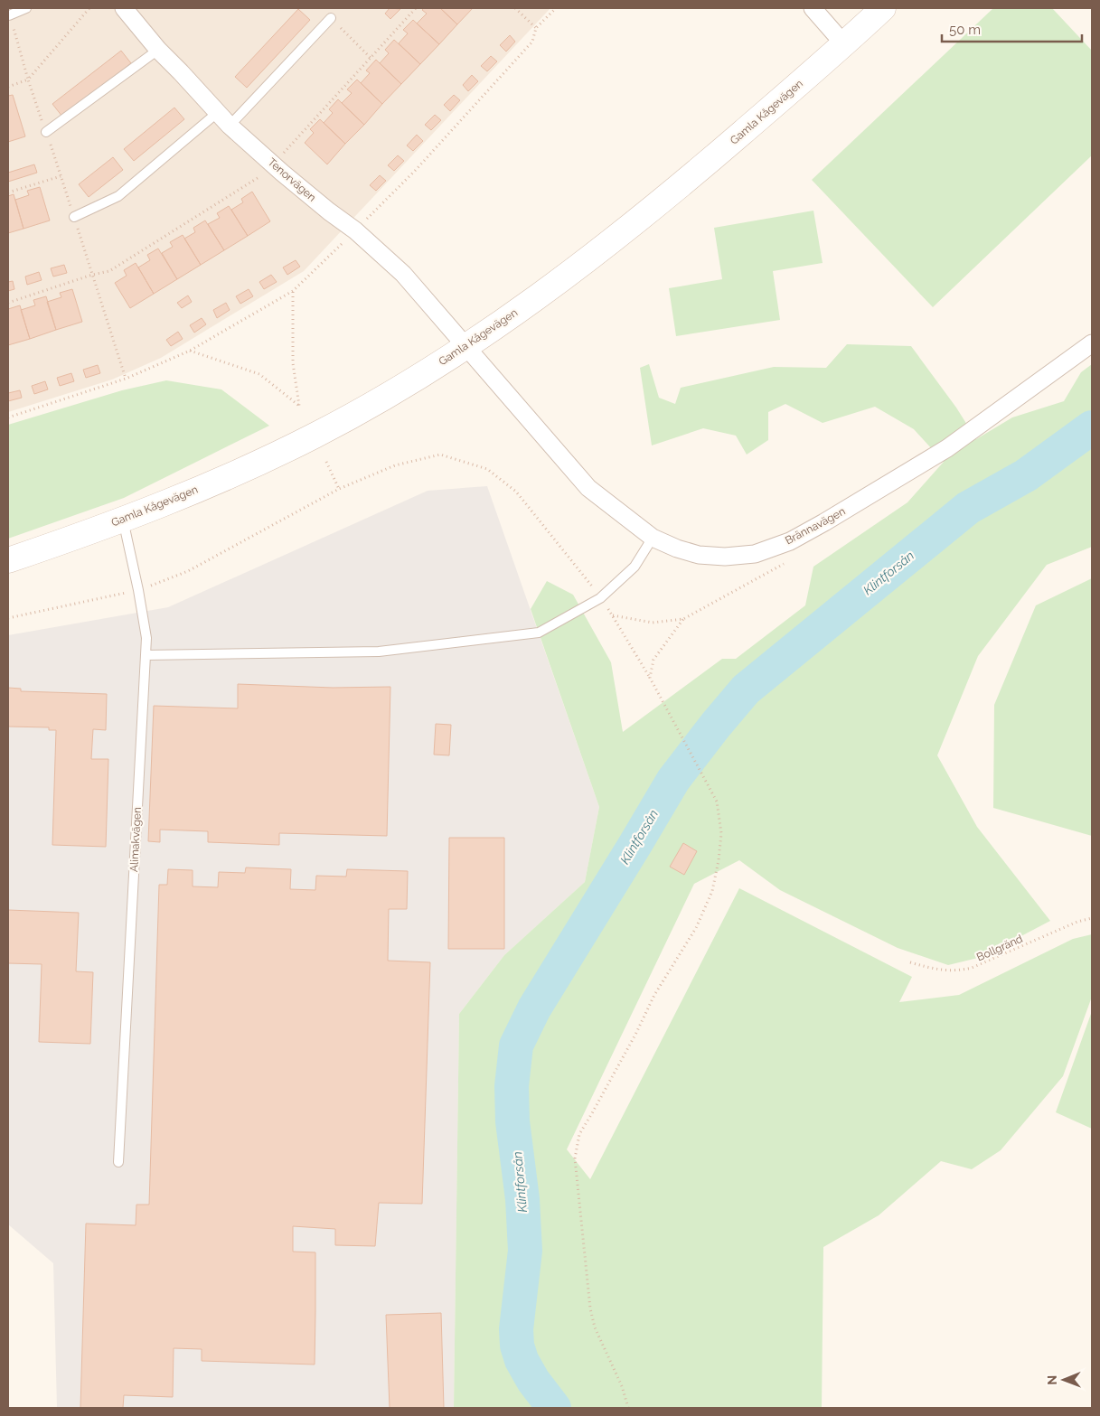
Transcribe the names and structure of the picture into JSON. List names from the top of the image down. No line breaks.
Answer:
{"streets":{"street":["Gamla Kågevägen","Tenorvägen","Brännavägen"],"lane":["Alimakvägen"],"path":["Bollgränd"]},"crossings":[["Gamla Kågevägen","Tenorvägen"],["Gamla Kågevägen","Brännavägen"],["Gamla Kågevägen","Alimakvägen"],["Tenorvägen","Brännavägen"]],"water":["Klintforsån"],"scale_bar":"50 m","north":"left"}
